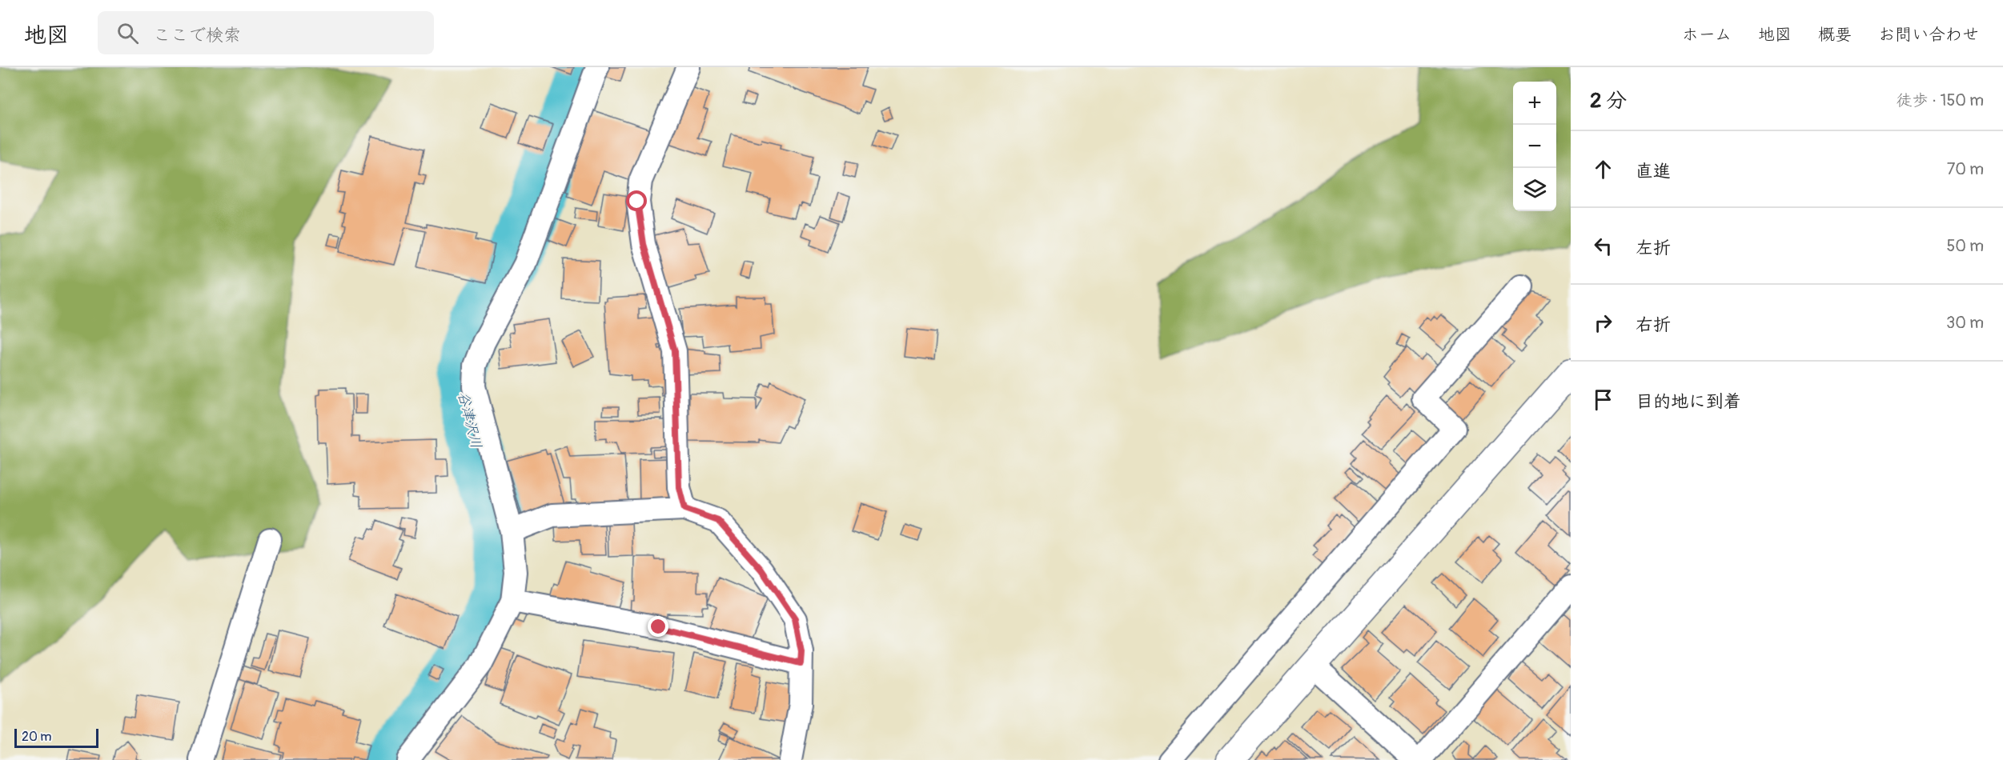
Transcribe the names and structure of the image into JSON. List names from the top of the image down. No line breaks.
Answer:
{"water":["谷津沢川"],"scale_bar":"20 m","page":{"header":"地図","search":"ここで検索","nav":["ホーム","地図","概要","お問い合わせ"],"heading":["2 分","徒歩 · 150 m"],"map_buttons":["+","−"],"list":[["直進","70 m"],["左折","50 m"],["右折","30 m"],"目的地に到着"],"scale":"20 m"}}
